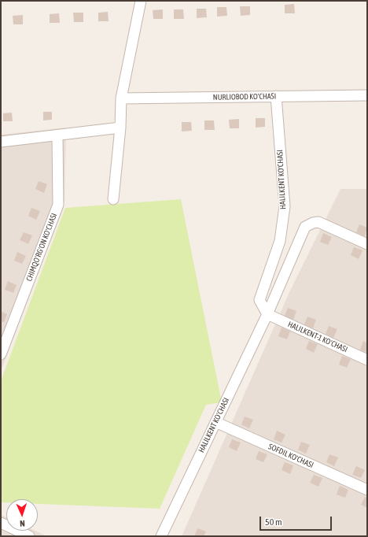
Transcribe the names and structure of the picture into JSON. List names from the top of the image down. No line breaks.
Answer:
{"streets":{"street":["NURLIOBOD KO'CHASI","HALILKENT KO'CHASI","CHIMQO'RG'ON KO'CHASI","HALILKENT-1 KO'CHASI","SOFDIL KO'CHASI"]},"crossings":[["NURLIOBOD KO'CHASI","HALILKENT KO'CHASI"],["HALILKENT KO'CHASI","HALILKENT-1 KO'CHASI"],["HALILKENT KO'CHASI","SOFDIL KO'CHASI"]],"scale_bar":"50 m","north":"bottom"}
